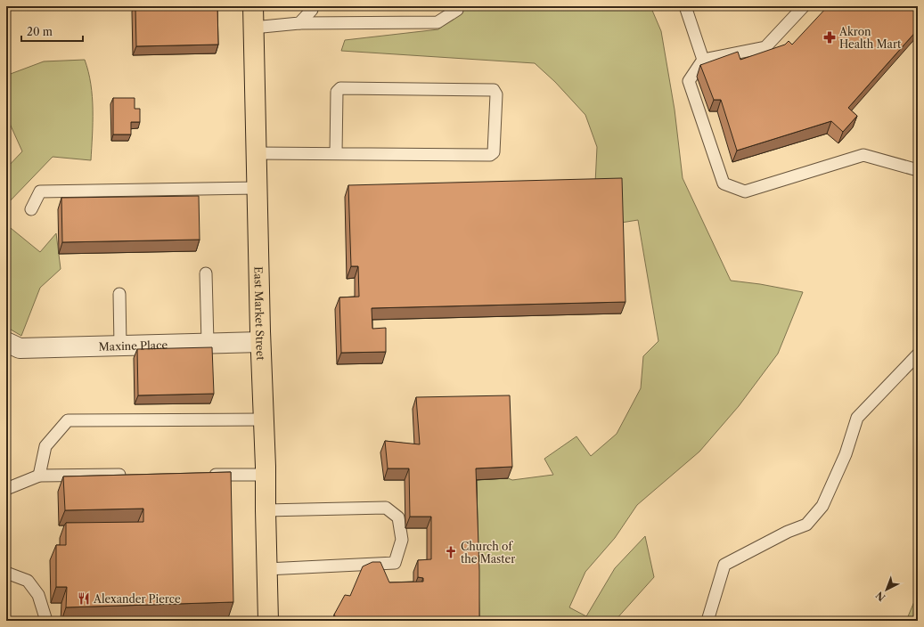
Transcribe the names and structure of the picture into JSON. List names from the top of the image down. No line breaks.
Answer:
{"streets":{"main road":["East Market Street"],"street":["Maxine Place"]},"crossings":[["East Market Street","Maxine Place"]],"places":{"pharmacy":["Akron Health Mart"],"church":["Church of the Master"],"restaurant":["Alexander Pierce"]},"scale_bar":"20 m","north":"bottom left"}
